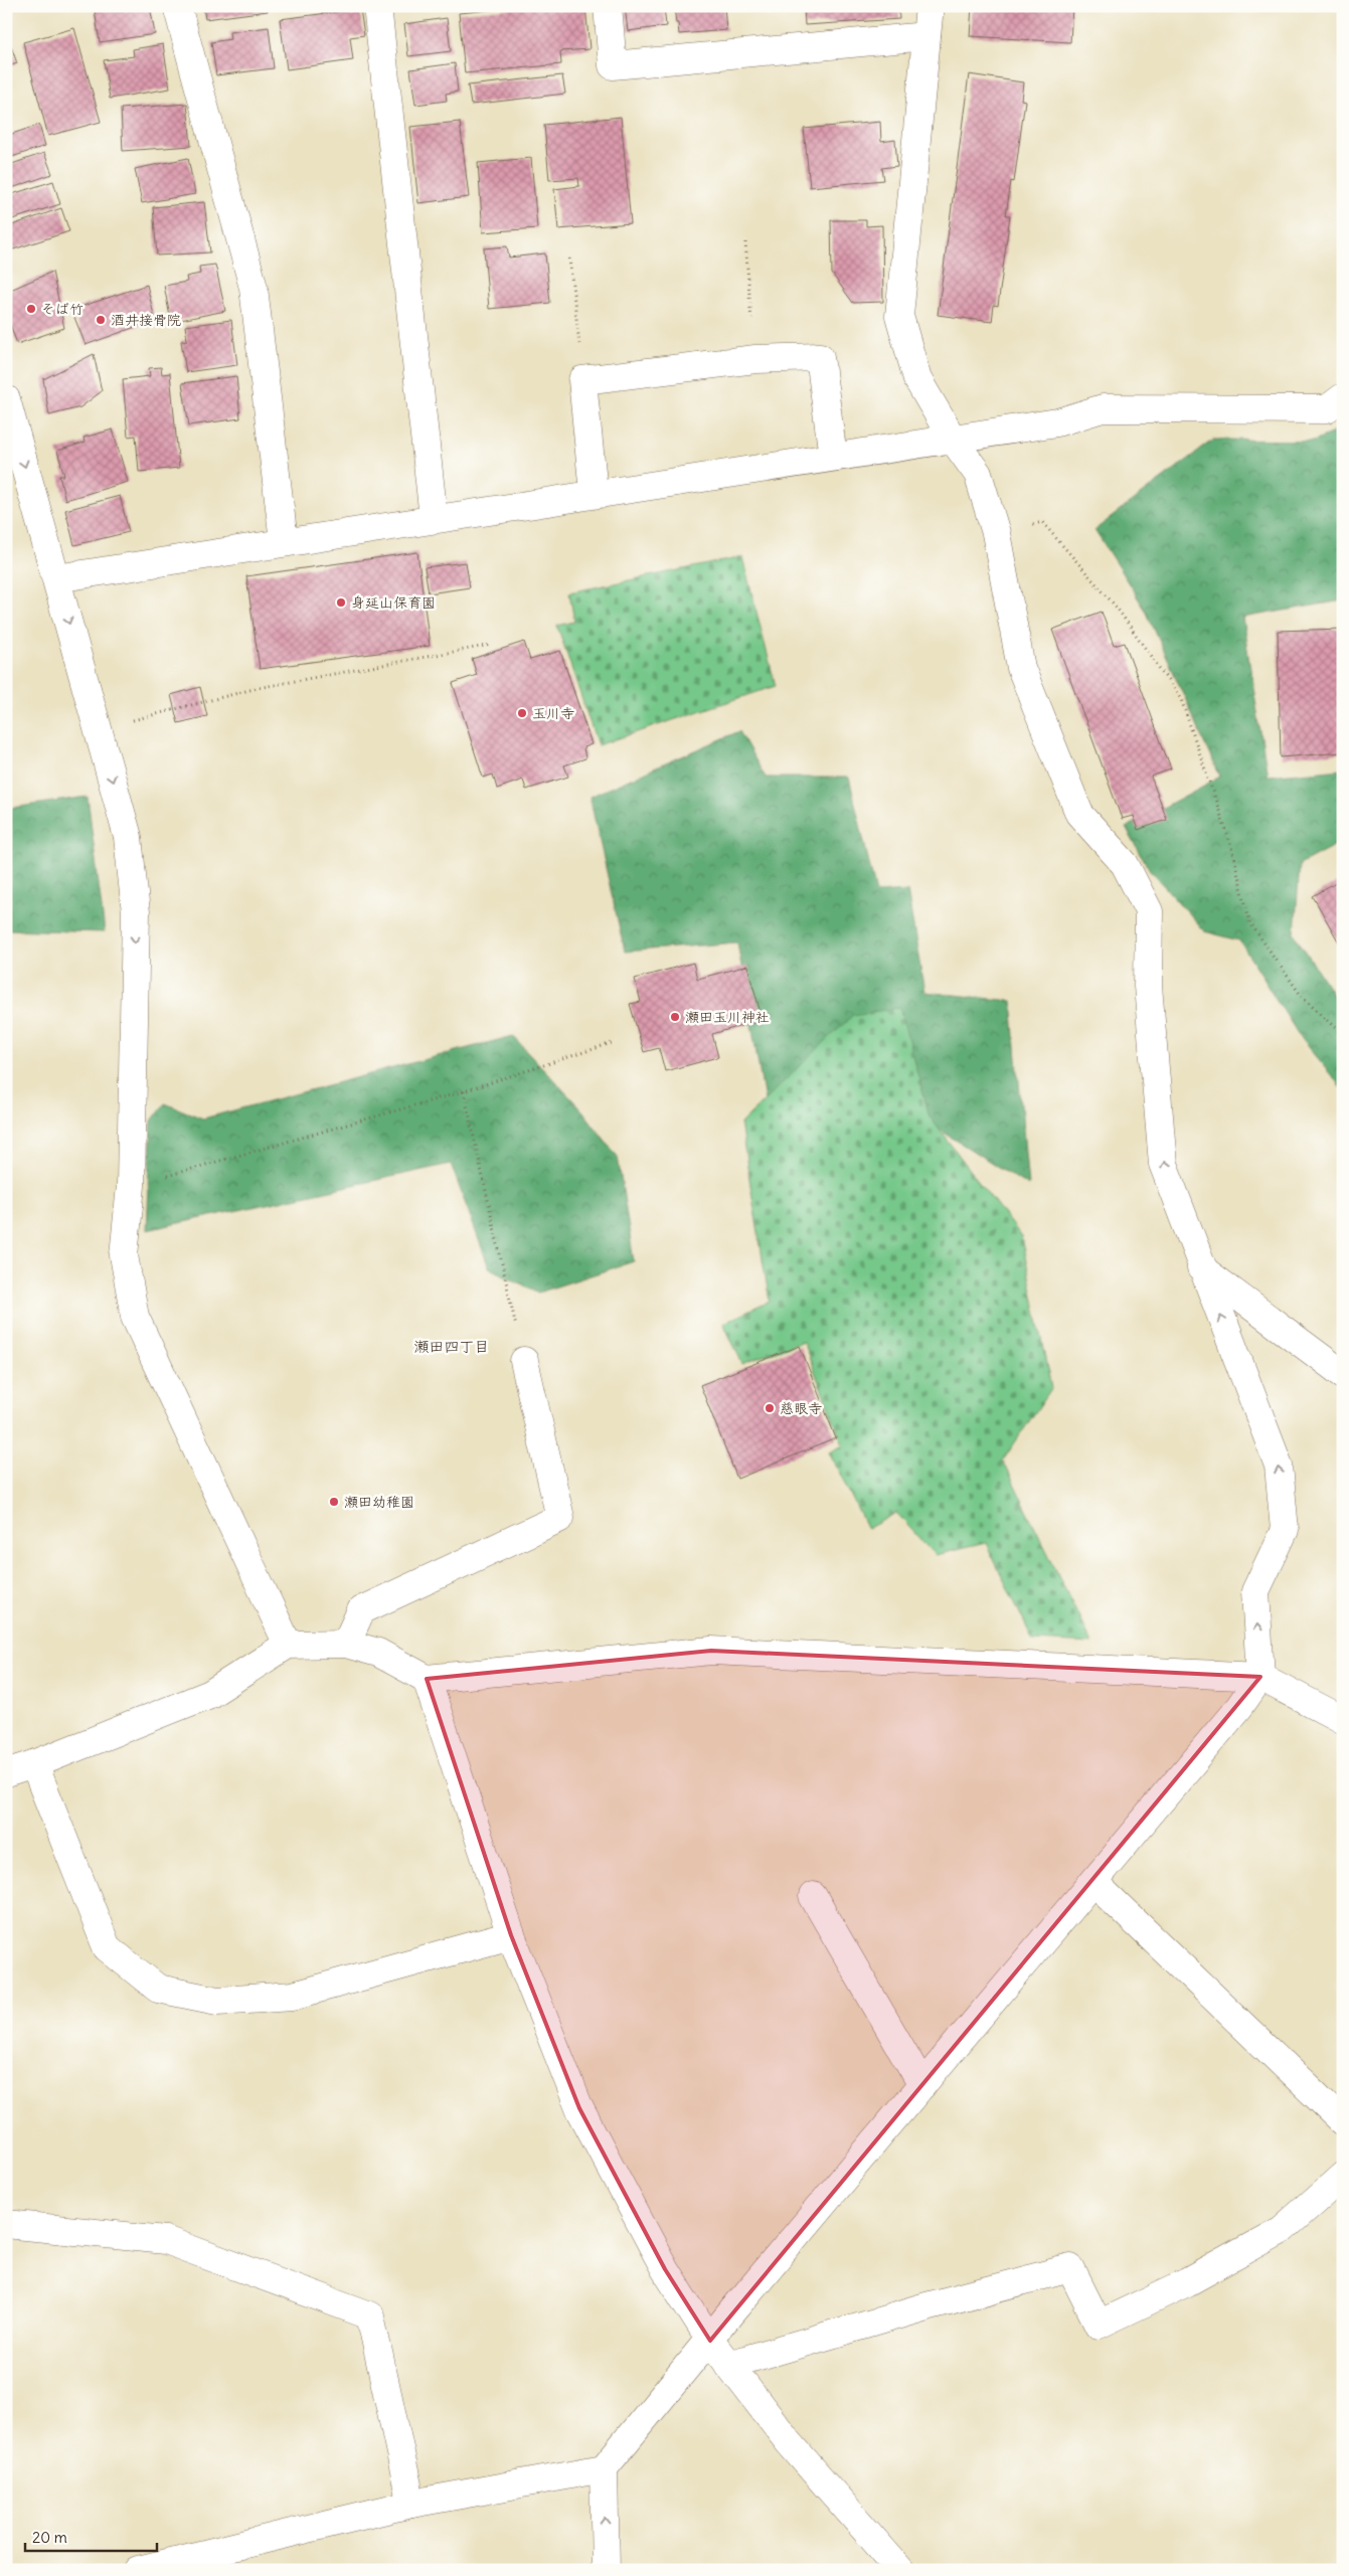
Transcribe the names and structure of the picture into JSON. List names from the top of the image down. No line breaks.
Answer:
{"districts":["瀬田四丁目"],"places":["そば竹","酒井接骨院","身延山保育園","玉川寺","瀬田玉川神社","慈眼寺","瀬田幼稚園"],"scale_bar":"20 m"}
